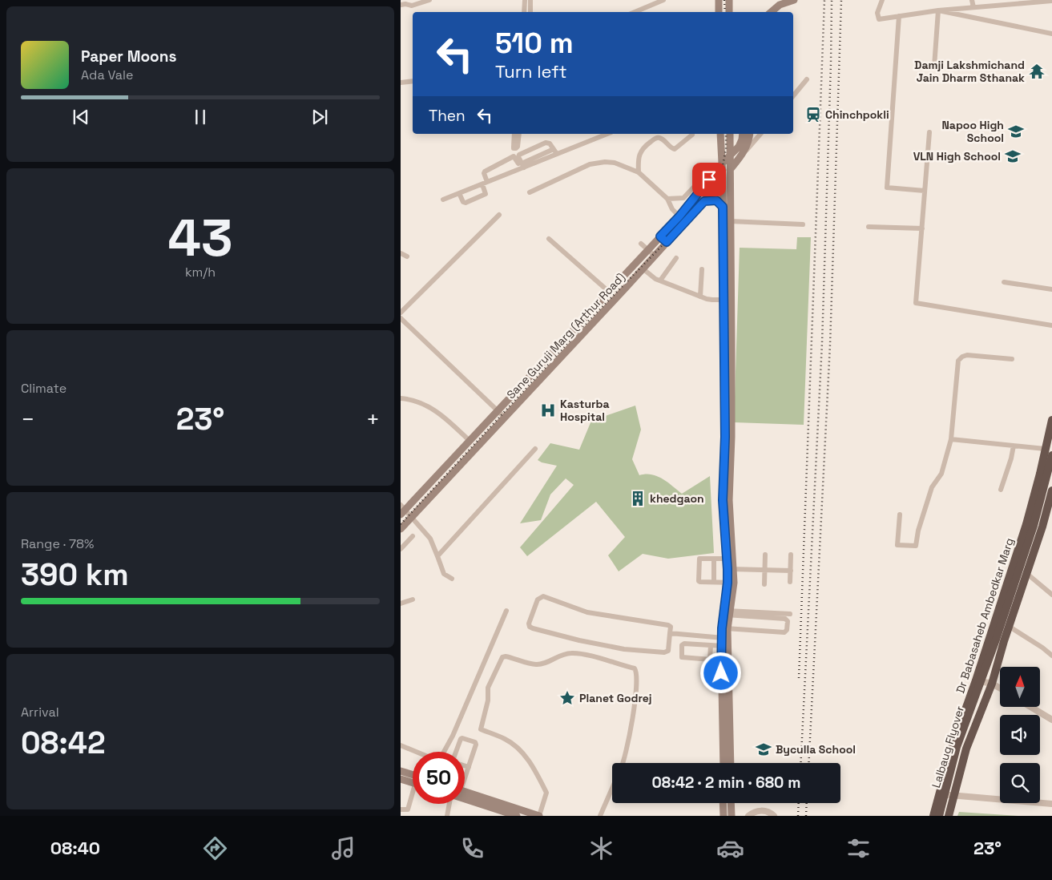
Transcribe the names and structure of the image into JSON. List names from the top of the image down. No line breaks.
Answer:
{"streets":{"highway":["Dr Babasaheb Ambedkar Marg","Lalbaug Flyover"],"main road":["Sane Guruji Marg (Arthur Road)"]},"places":{"temple":["Damji Lakshmichand Jain Dharm Sthanak"],"station":["Chinchpokli"],"school or university":["Napoo High School","VLN High School","Byculla School"],"hospital":["Kasturba Hospital"],"building":["khedgaon"],"place":["Planet Godrej"]},"north":"top","page":{"turn":["510 m","Turn left"],"song":["Paper Moons","Ada Vale"],"then":"Then","tile":[["43","km/h"],"Climate",["Range · 78%","390 km"],["Arrival","08:42"]],"heat":["−","23°","+"],"limit":"50","trip":"08:42 · 2 min · 680 m","tabs":["08:40","23°"]}}
